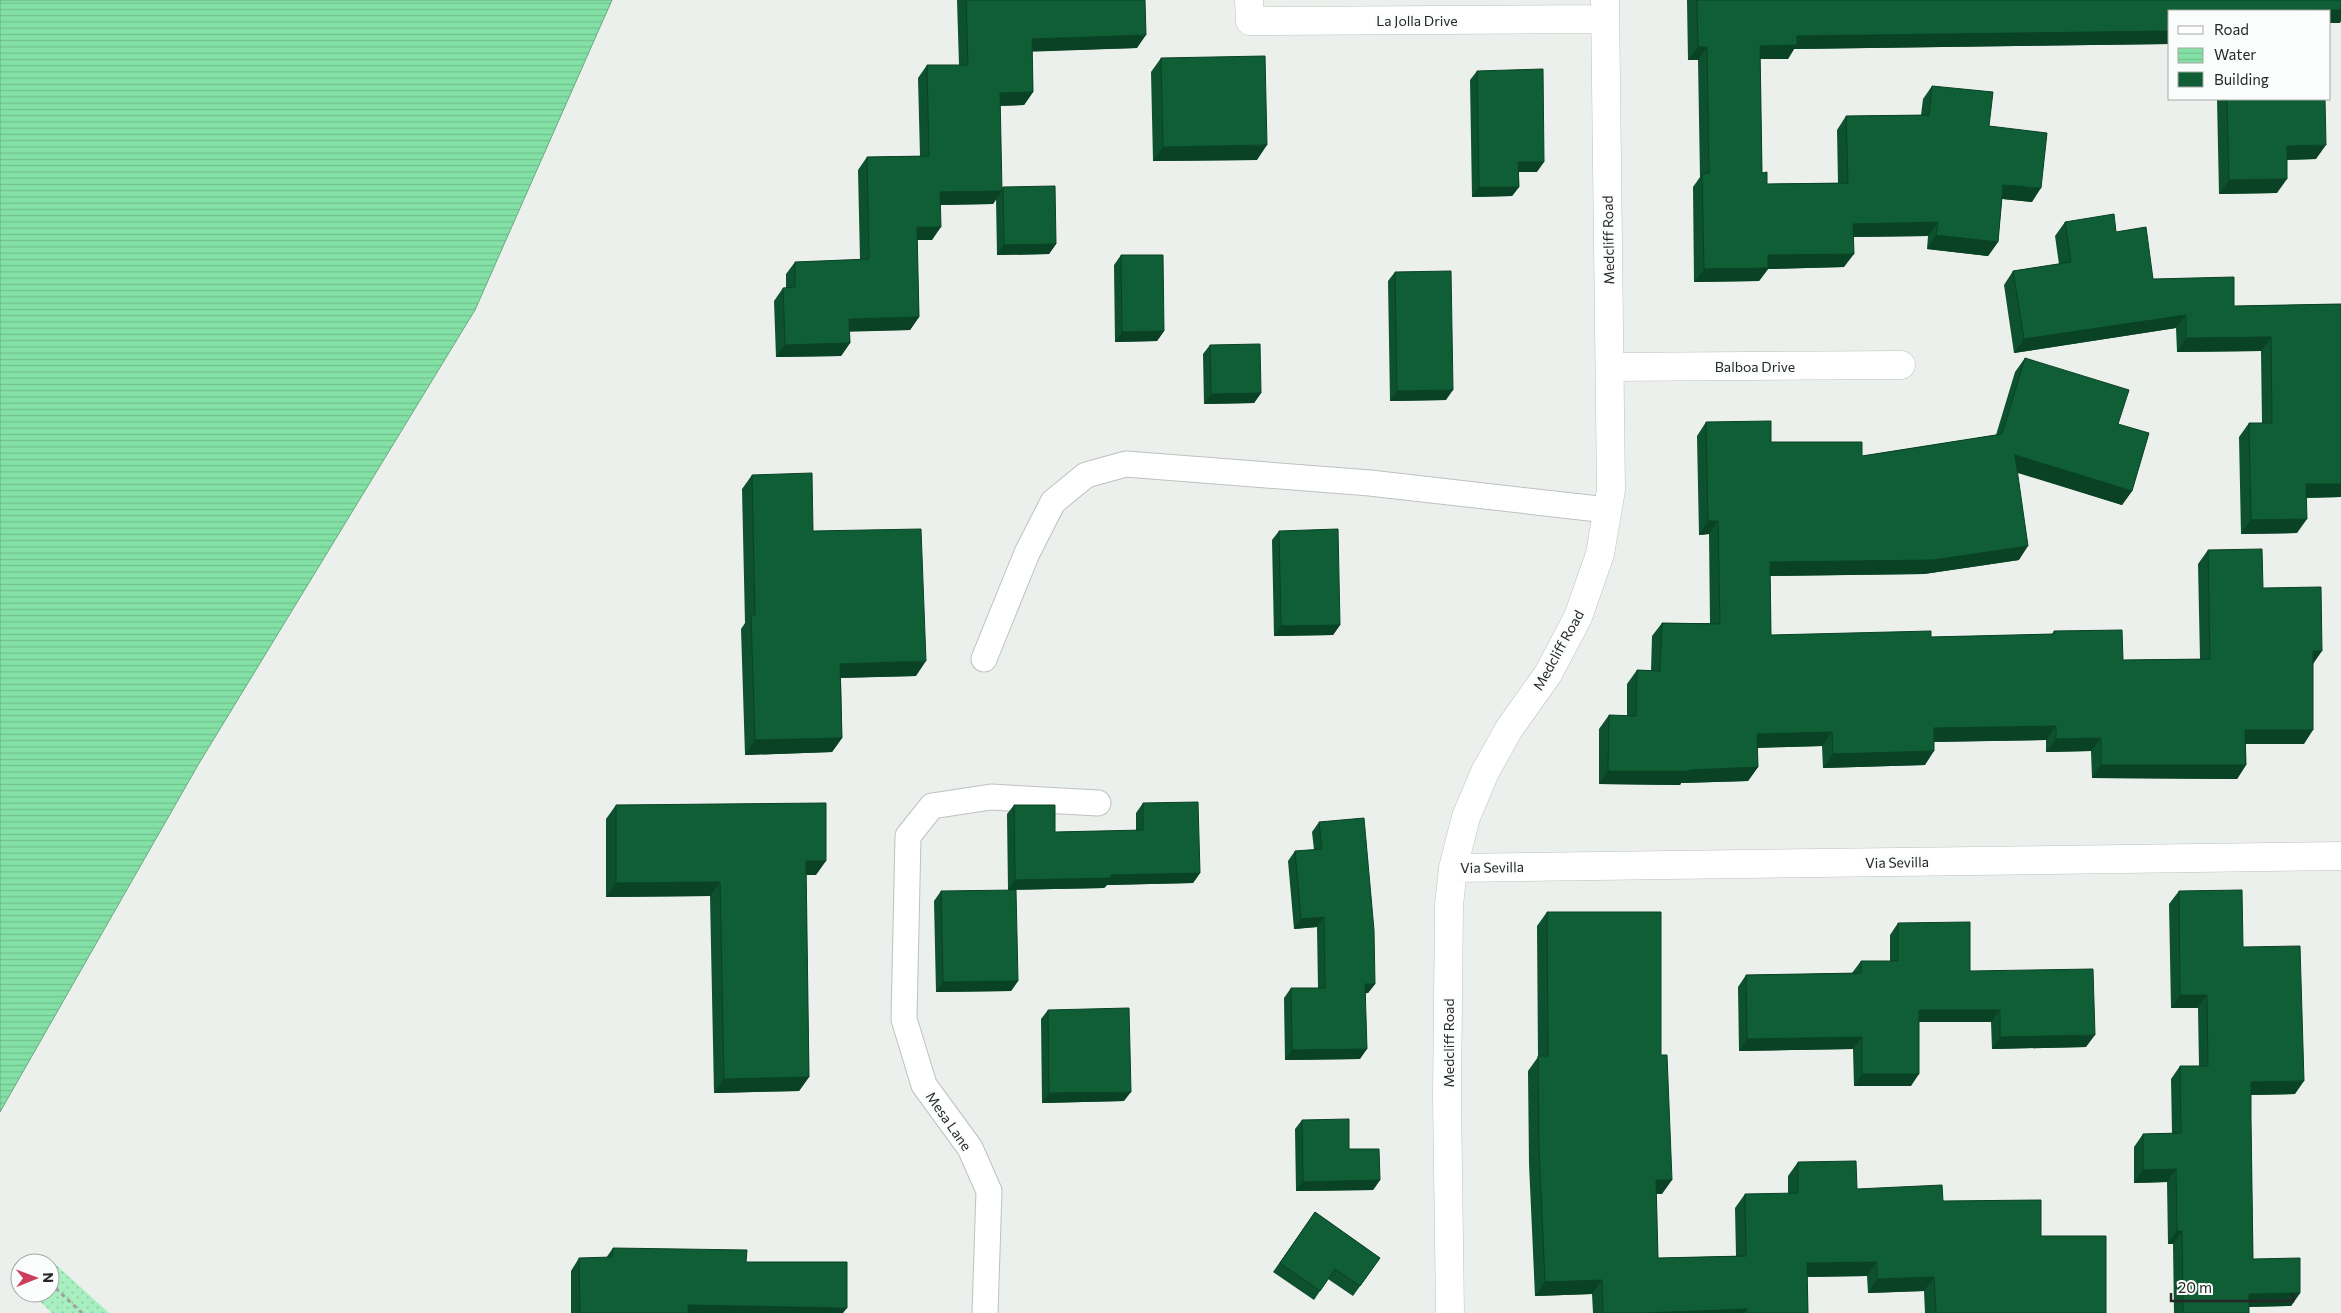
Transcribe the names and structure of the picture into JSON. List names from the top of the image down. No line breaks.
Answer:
{"streets":{"street":["La Jolla Drive","Medcliff Road","Balboa Drive","Via Sevilla"],"lane":["Mesa Lane"]},"crossings":[["La Jolla Drive","Medcliff Road"],["Medcliff Road","Balboa Drive"],["Medcliff Road","Via Sevilla"]],"legend":["Road","Water","Building"],"scale_bar":"20 m","north":"right"}
